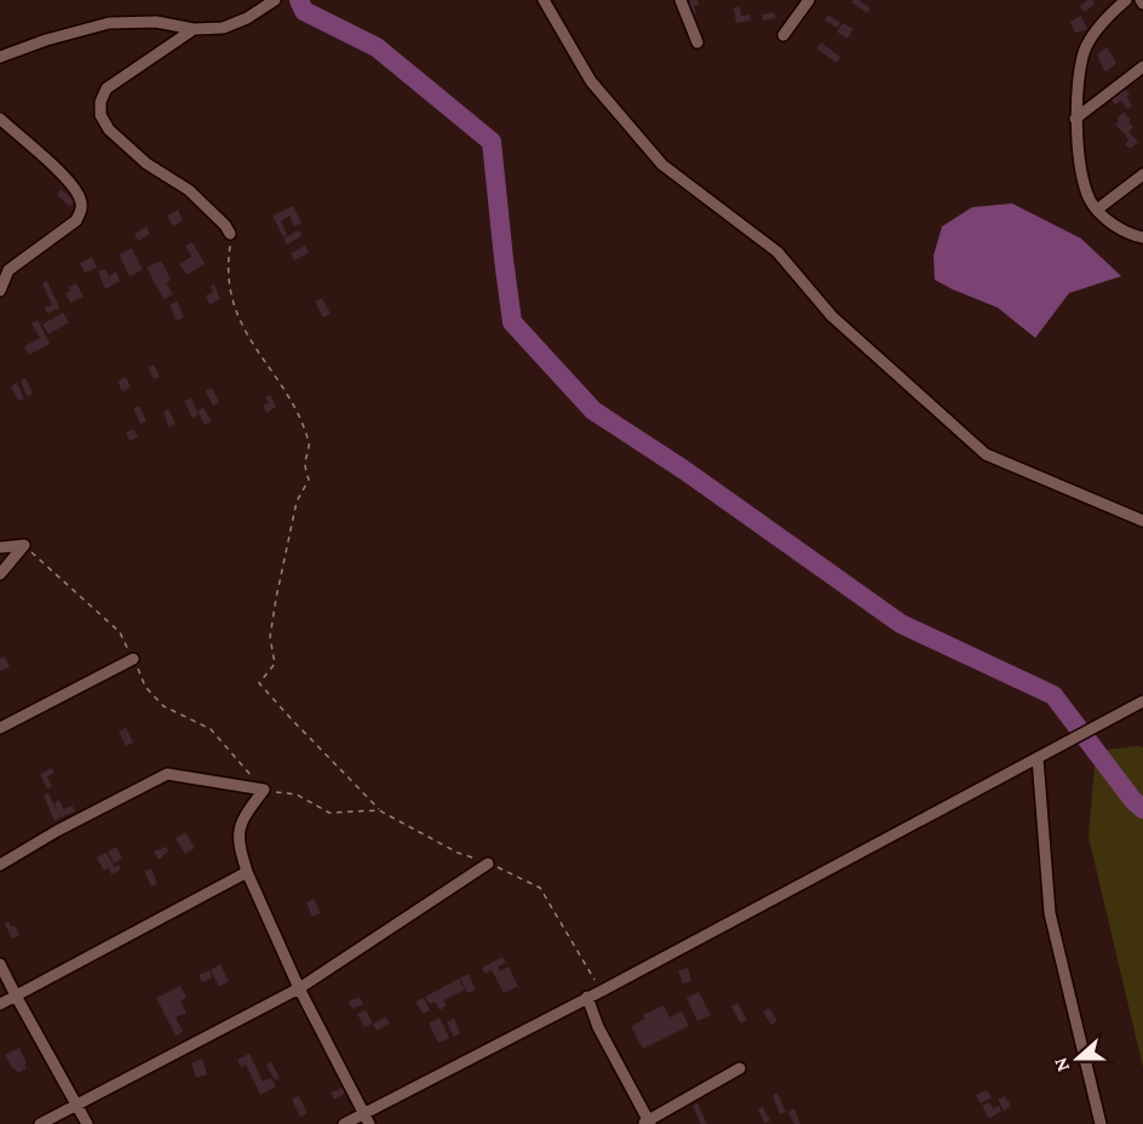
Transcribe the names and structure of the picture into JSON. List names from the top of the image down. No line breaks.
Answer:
{"north":"left"}
